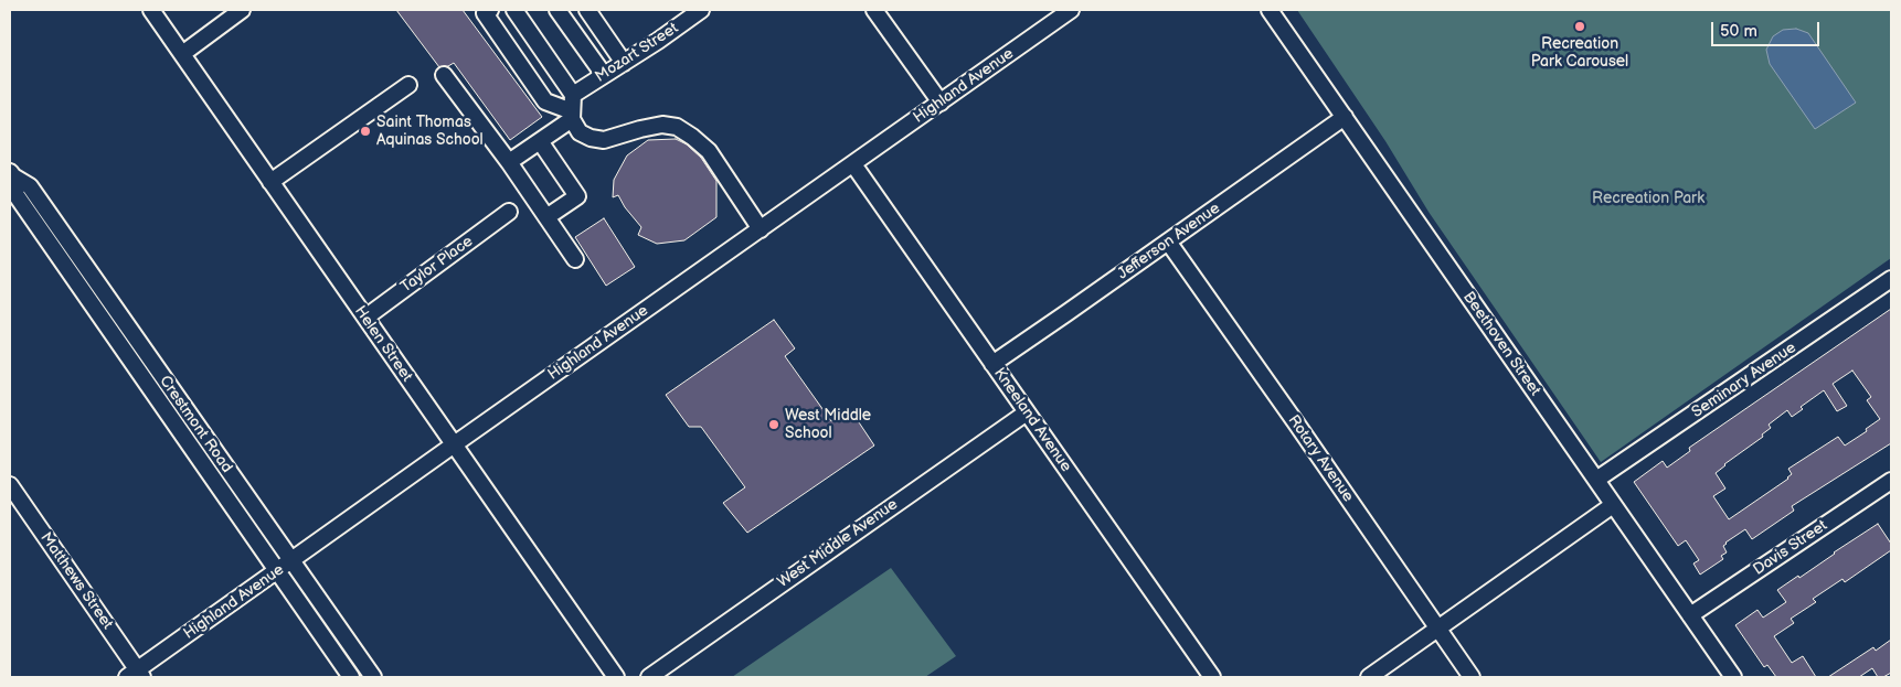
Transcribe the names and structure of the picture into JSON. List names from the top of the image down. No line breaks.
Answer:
{"streets":{"street":["Mozart Street","Highland Avenue","Jefferson Avenue","Taylor Place","Helen Street","Beethoven Street","Seminary Avenue","Kneeland Avenue","Crestmont Road","Rotary Avenue","West Middle Avenue","Davis Street","Matthews Street"]},"crossings":[["Highland Avenue","Helen Street"],["Highland Avenue","Kneeland Avenue"],["Highland Avenue","Crestmont Road"],["Highland Avenue","Matthews Street"],["Jefferson Avenue","Beethoven Street"],["Jefferson Avenue","Kneeland Avenue"],["Jefferson Avenue","Rotary Avenue"],["Taylor Place","Helen Street"],["Beethoven Street","Seminary Avenue"],["Beethoven Street","Davis Street"],["Kneeland Avenue","West Middle Avenue"]],"parks":["Recreation Park"],"places":["Recreation Park Carousel","Saint Thomas Aquinas School","West Middle School"],"scale_bar":"50 m"}
